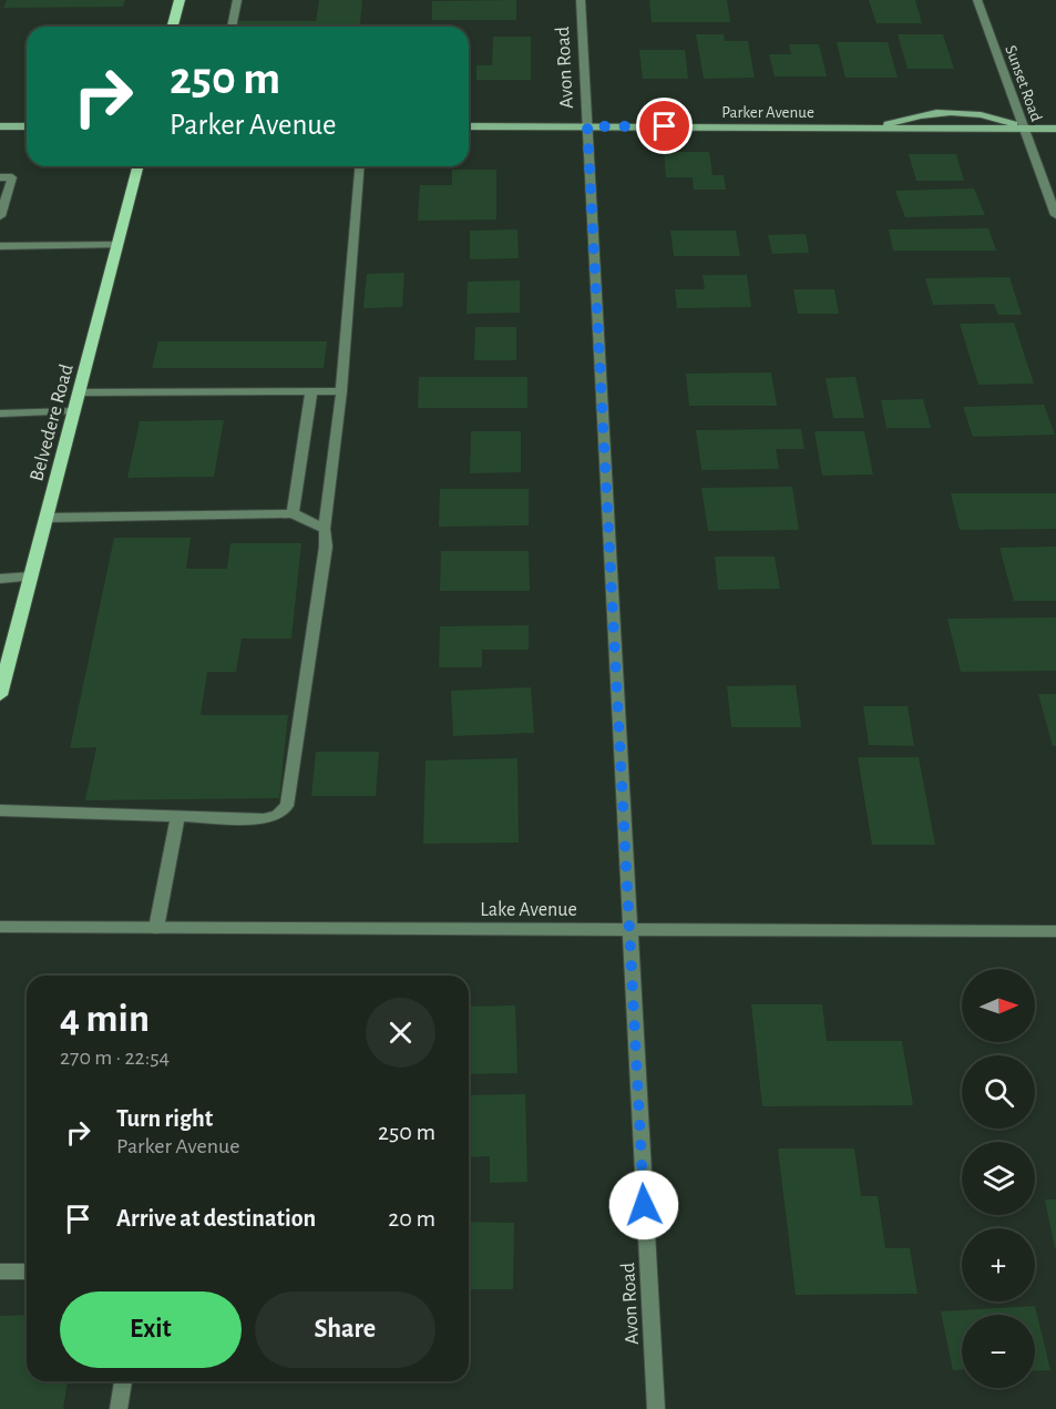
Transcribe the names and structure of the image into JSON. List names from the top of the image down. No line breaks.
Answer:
{"streets":{"main road":["Belvedere Road"],"street":["Avon Road","Sunset Road","Parker Avenue","Lake Avenue"]},"crossings":[["Avon Road","Parker Avenue"],["Avon Road","Lake Avenue"],["Sunset Road","Parker Avenue"]],"north":"right","page":{"turn":["250 m","Parker Avenue"],"map_buttons":["+","−"],"heading":["4 min","270 m · 22:54"],"list":[{"name":"Turn right","note":"Parker Avenue","value":"250 m"},{"name":"Arrive at destination","value":"20 m"}],"buttons":["Exit","Share"]}}
